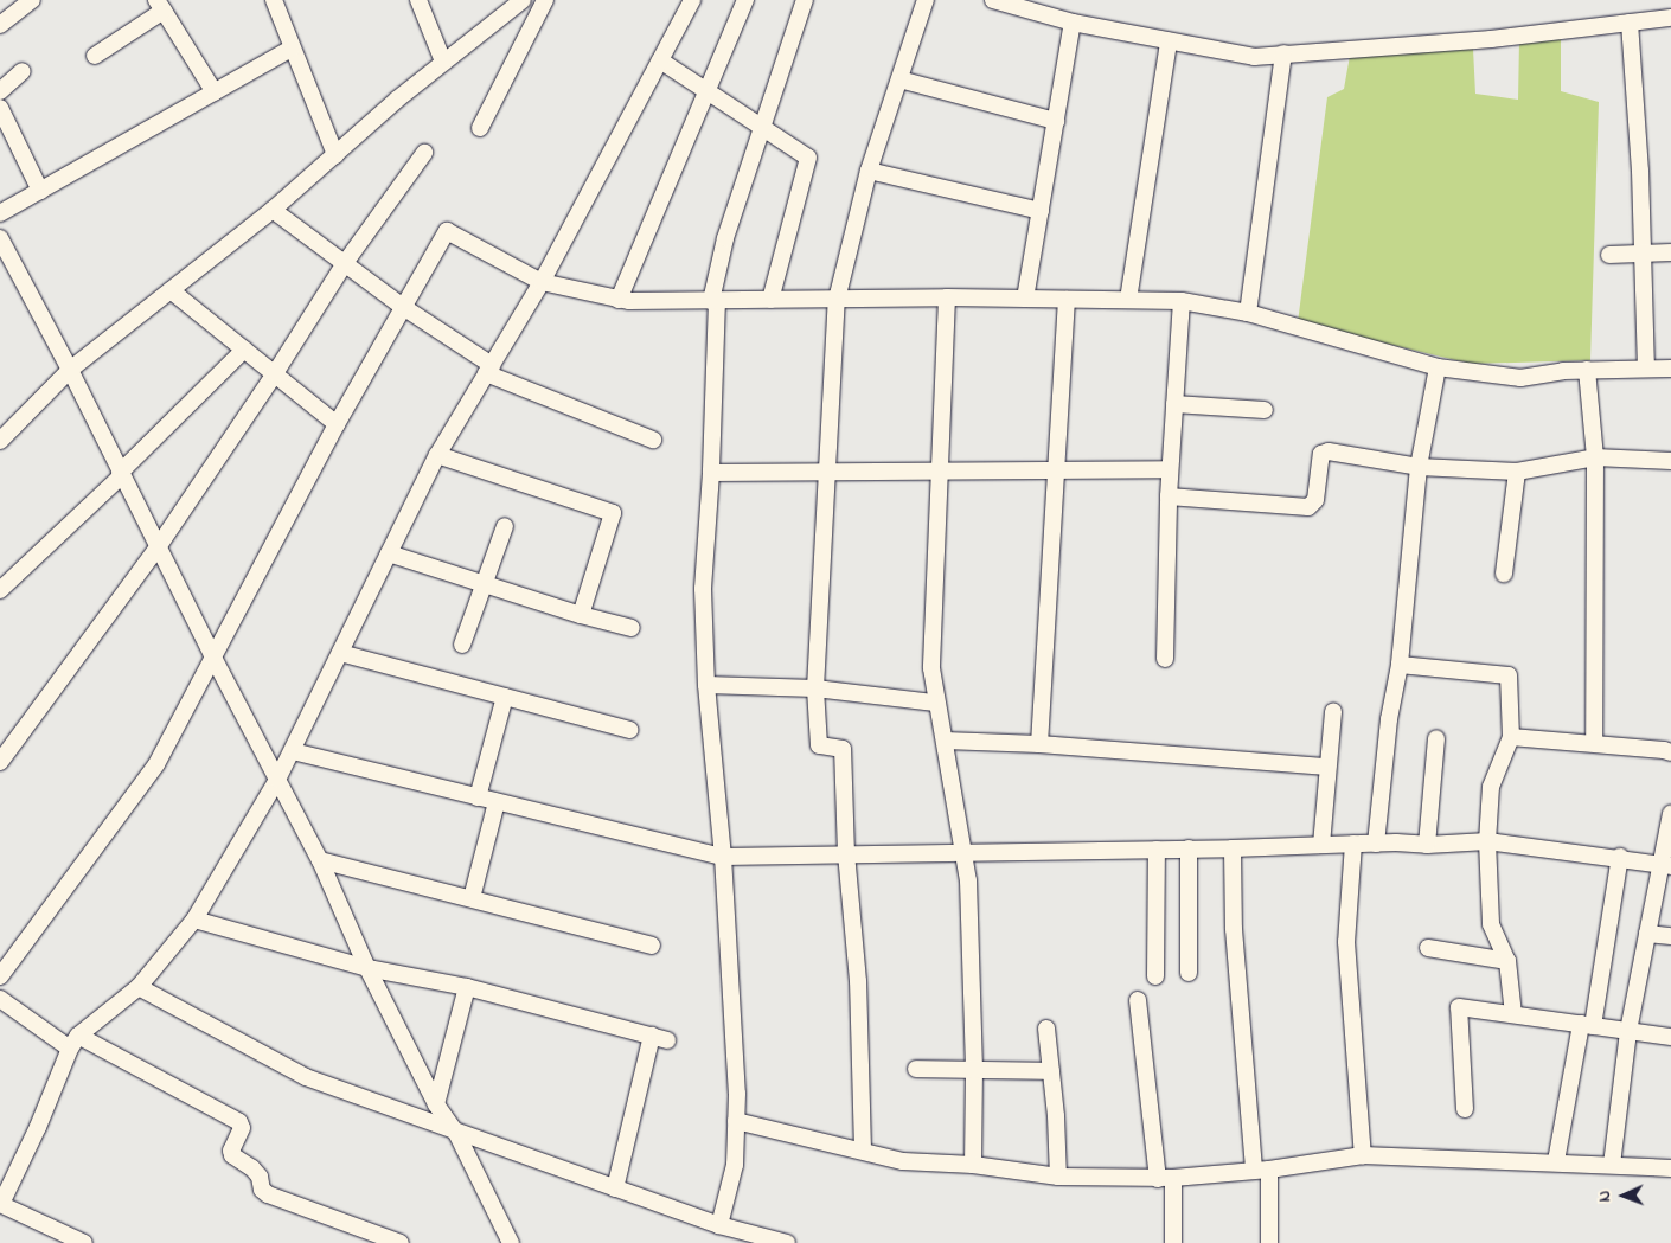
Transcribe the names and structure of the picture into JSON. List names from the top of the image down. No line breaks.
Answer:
{"north":"left"}
